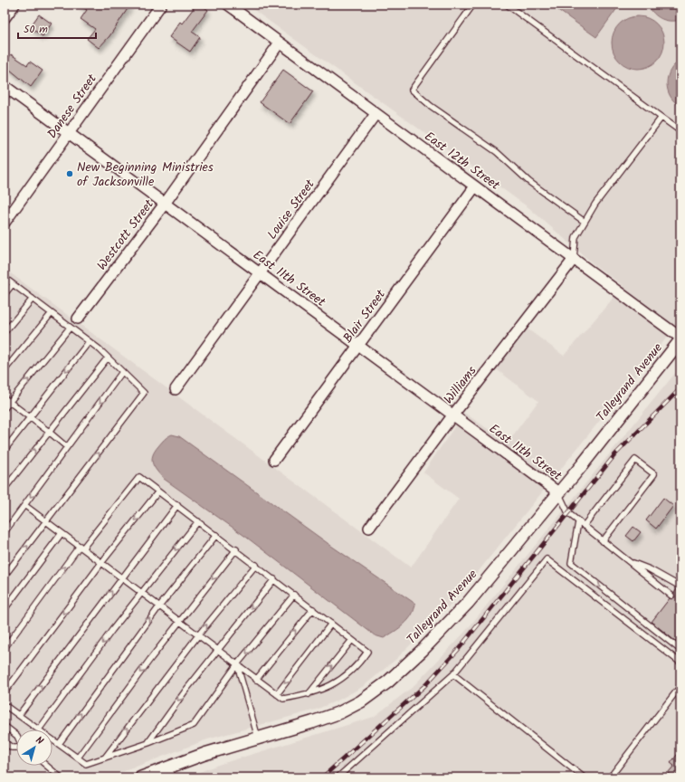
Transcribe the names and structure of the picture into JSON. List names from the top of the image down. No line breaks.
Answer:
{"streets":{"street":["Danese Street","East 12th Street","Louise Street","Westcott Street","East 11th Street","Blair Street","Talleyrand Avenue","Williams"]},"crossings":[["Danese Street","East 11th Street"],["East 12th Street","Louise Street"],["East 12th Street","Westcott Street"],["East 12th Street","Blair Street"],["East 12th Street","Talleyrand Avenue"],["East 12th Street","Williams"],["Louise Street","East 11th Street"],["Westcott Street","East 11th Street"],["East 11th Street","Blair Street"],["East 11th Street","Talleyrand Avenue"],["East 11th Street","Williams"]],"places":["New Beginning Ministries of Jacksonville"],"scale_bar":"50 m","north":"top right"}
